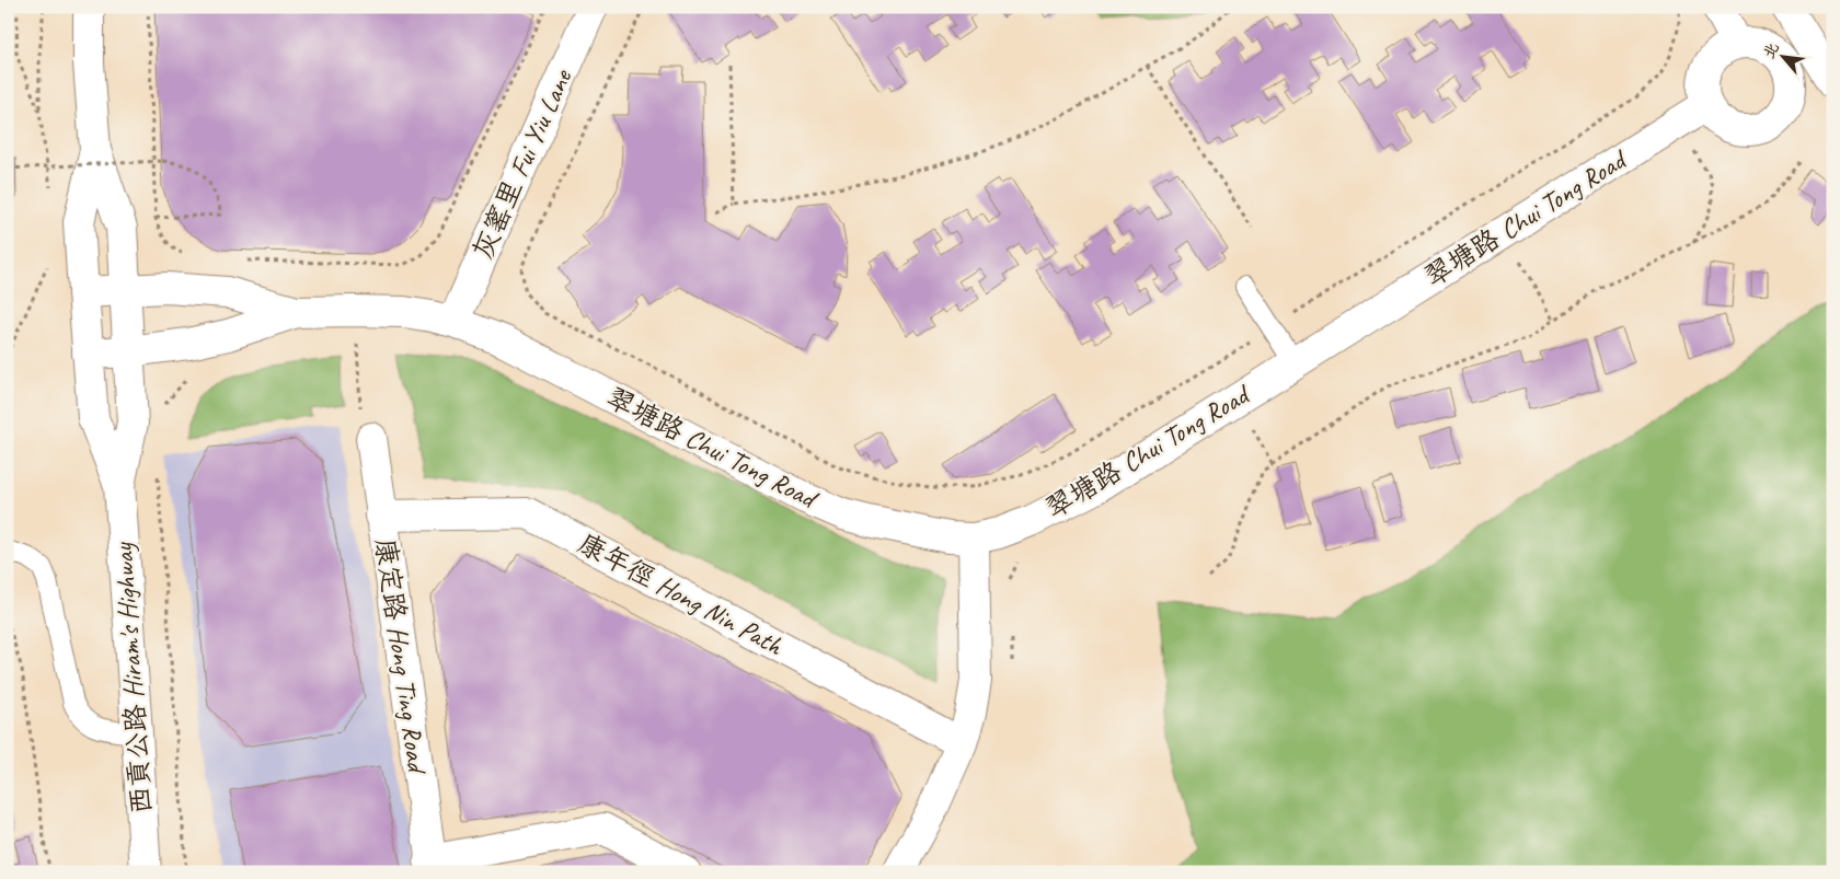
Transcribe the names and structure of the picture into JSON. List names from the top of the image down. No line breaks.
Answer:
{"streets":{"street":["灰窰里 Fui Yiu Lane","翠塘路 Chui Tong Road","康年徑 Hong Nin Path","康定路 Hong Ting Road","西貢公路 Hiram's Highway"]},"crossings":[["灰窰里 Fui Yiu Lane","翠塘路 Chui Tong Road"],["翠塘路 Chui Tong Road","西貢公路 Hiram's Highway"],["康年徑 Hong Nin Path","康定路 Hong Ting Road"]],"north":"top left"}
